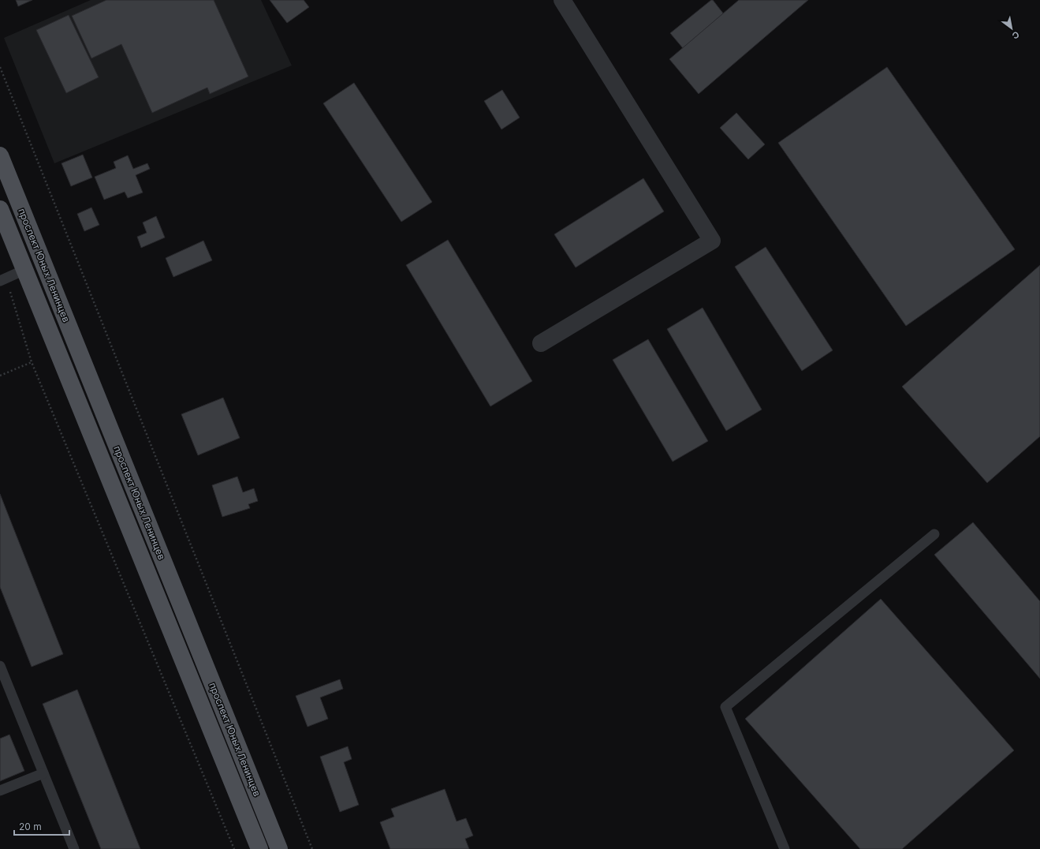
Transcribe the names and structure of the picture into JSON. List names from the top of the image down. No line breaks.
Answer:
{"streets":{"main road":["проспект Юных Ленинцев"]},"scale_bar":"20 m","north":"bottom right"}
